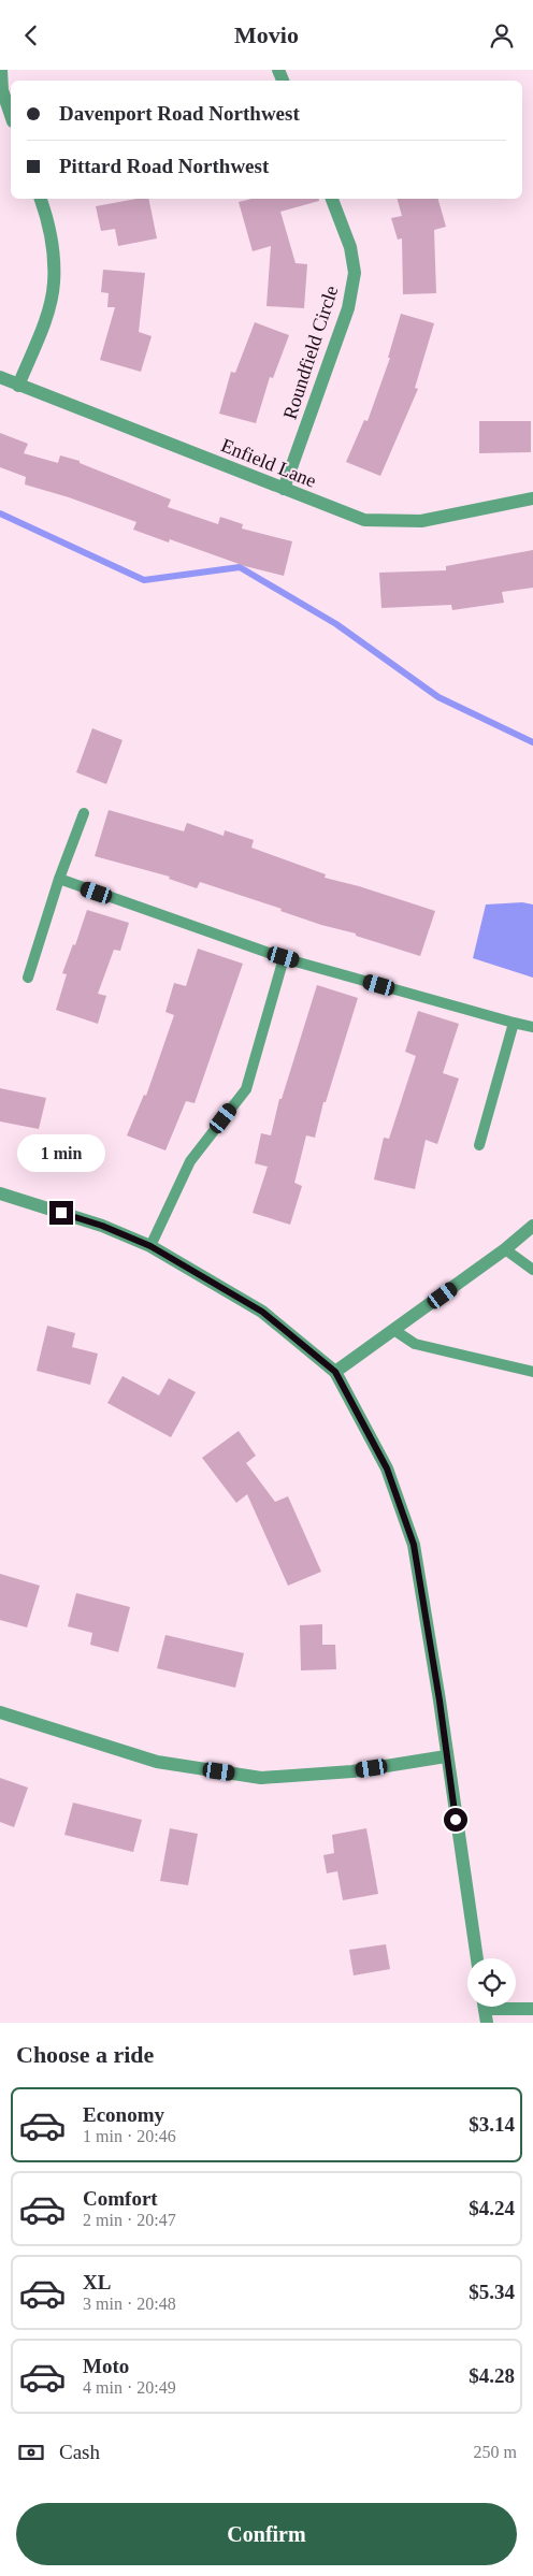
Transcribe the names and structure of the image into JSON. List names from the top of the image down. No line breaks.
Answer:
{"streets":{"street":["Roundfield Circle","Enfield Lane"]},"crossings":[["Roundfield Circle","Enfield Lane"]],"page":{"header":"Movio","banner":["Davenport Road Northwest","Pittard Road Northwest"],"bubble":"1 min","heading":"Choose a ride","list":[{"name":"Economy","note":"1 min · 20:46","value":"$3.14"},{"name":"Comfort","note":"2 min · 20:47","value":"$4.24"},{"name":"XL","note":"3 min · 20:48","value":"$5.34"},{"name":"Moto","note":"4 min · 20:49","value":"$4.28"}],"pay":["Cash","250 m"],"buttons":"Confirm"}}
